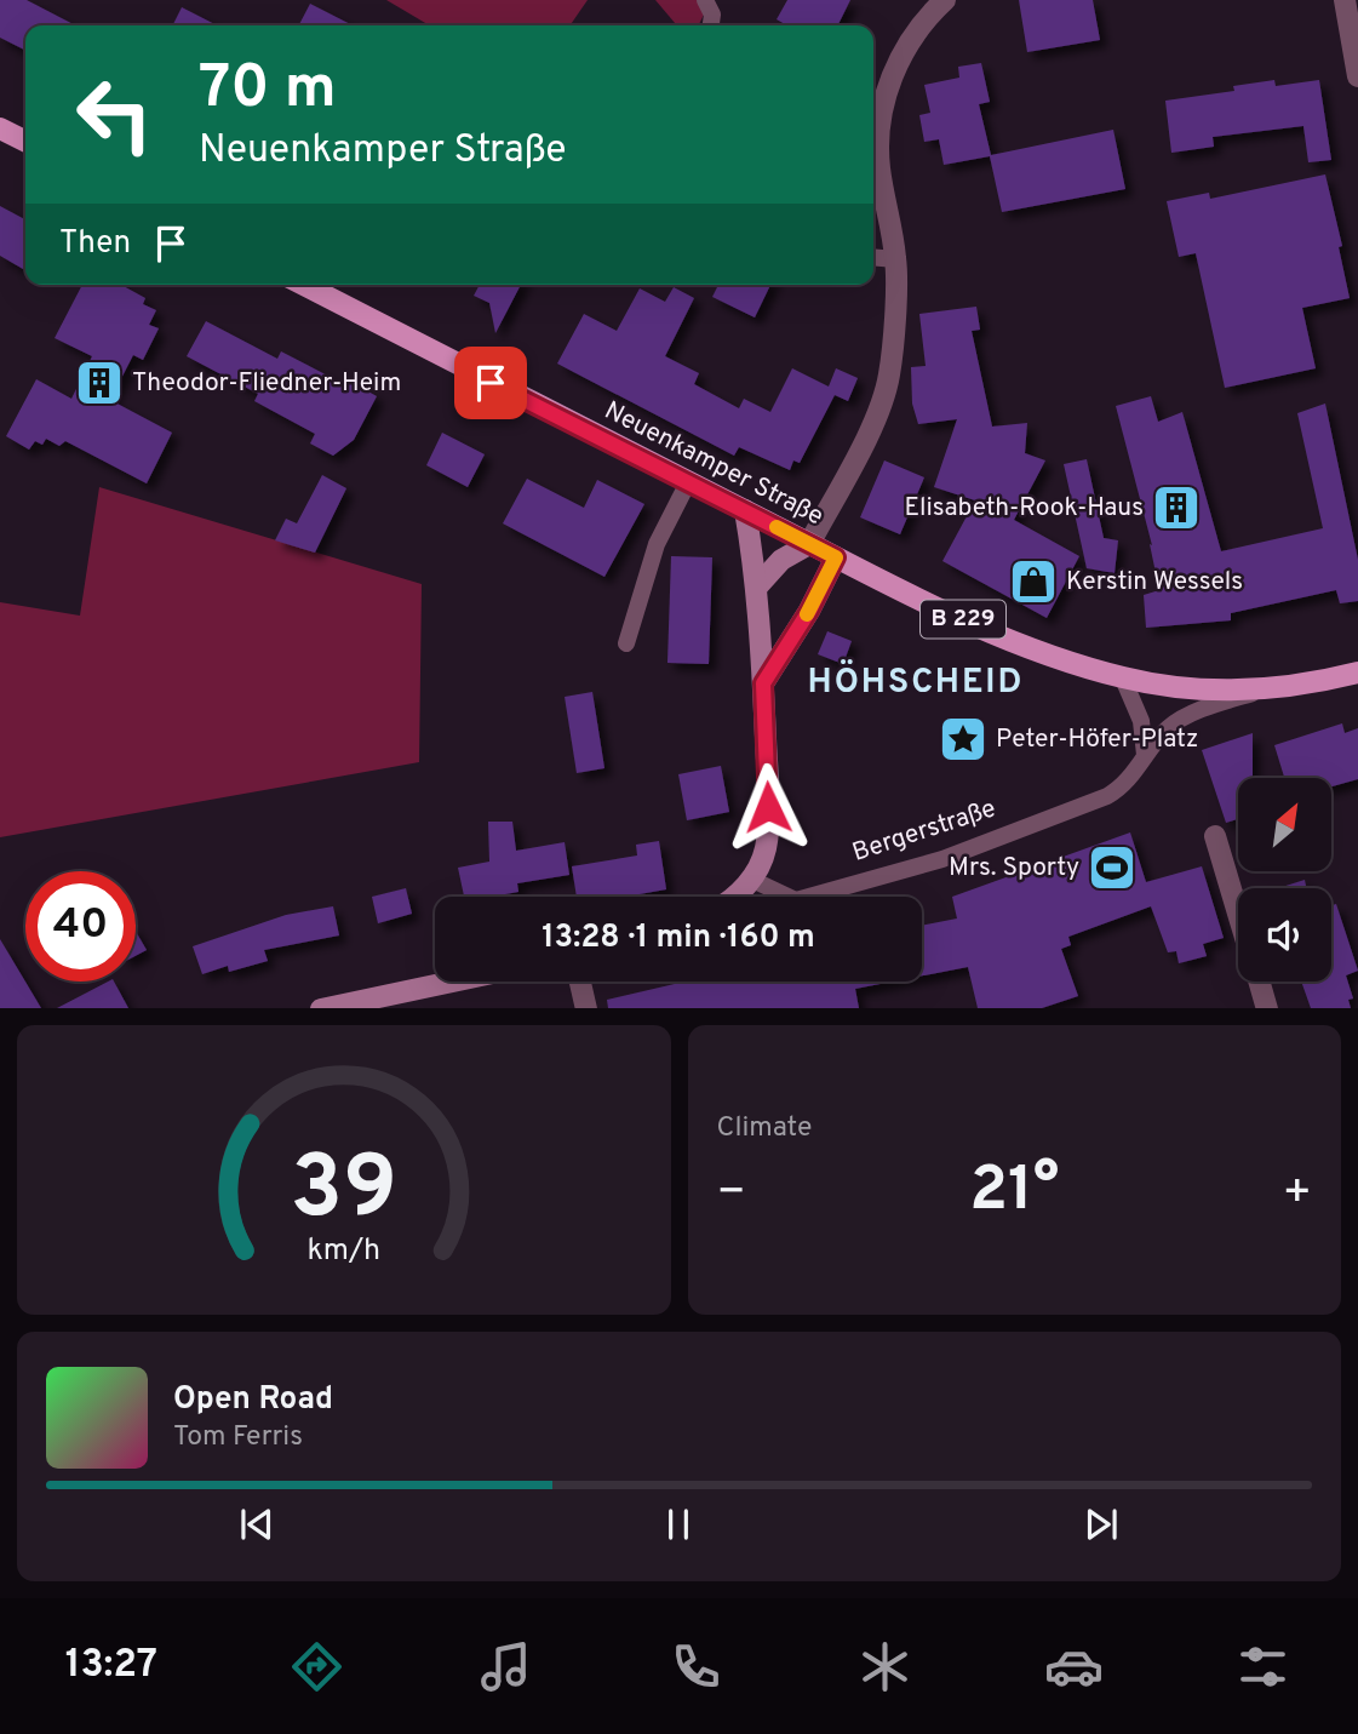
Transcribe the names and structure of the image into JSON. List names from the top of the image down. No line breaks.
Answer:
{"streets":{"main road":["Neuenkamper Straße","B 229"],"lane":["Bergerstraße"]},"crossings":[["Neuenkamper Straße","B 229"],["B 229","Bergerstraße"]],"districts":["HÖHSCHEID"],"places":{"building":["Theodor-Fliedner-Heim","Elisabeth-Rook-Haus"],"shop":["Kerstin Wessels"],"place":["Peter-Höfer-Platz"],"sports":["Mrs. Sporty"]},"north":"top right","page":{"turn":["70 m","Neuenkamper Straße"],"then":"Then","limit":"40","trip":"13:28 · 1 min · 160 m","tile":"Climate","heat":["−","21°","+"],"song":["Open Road","Tom Ferris"],"tabs":"13:27","gauge":["39","km/h"]}}
